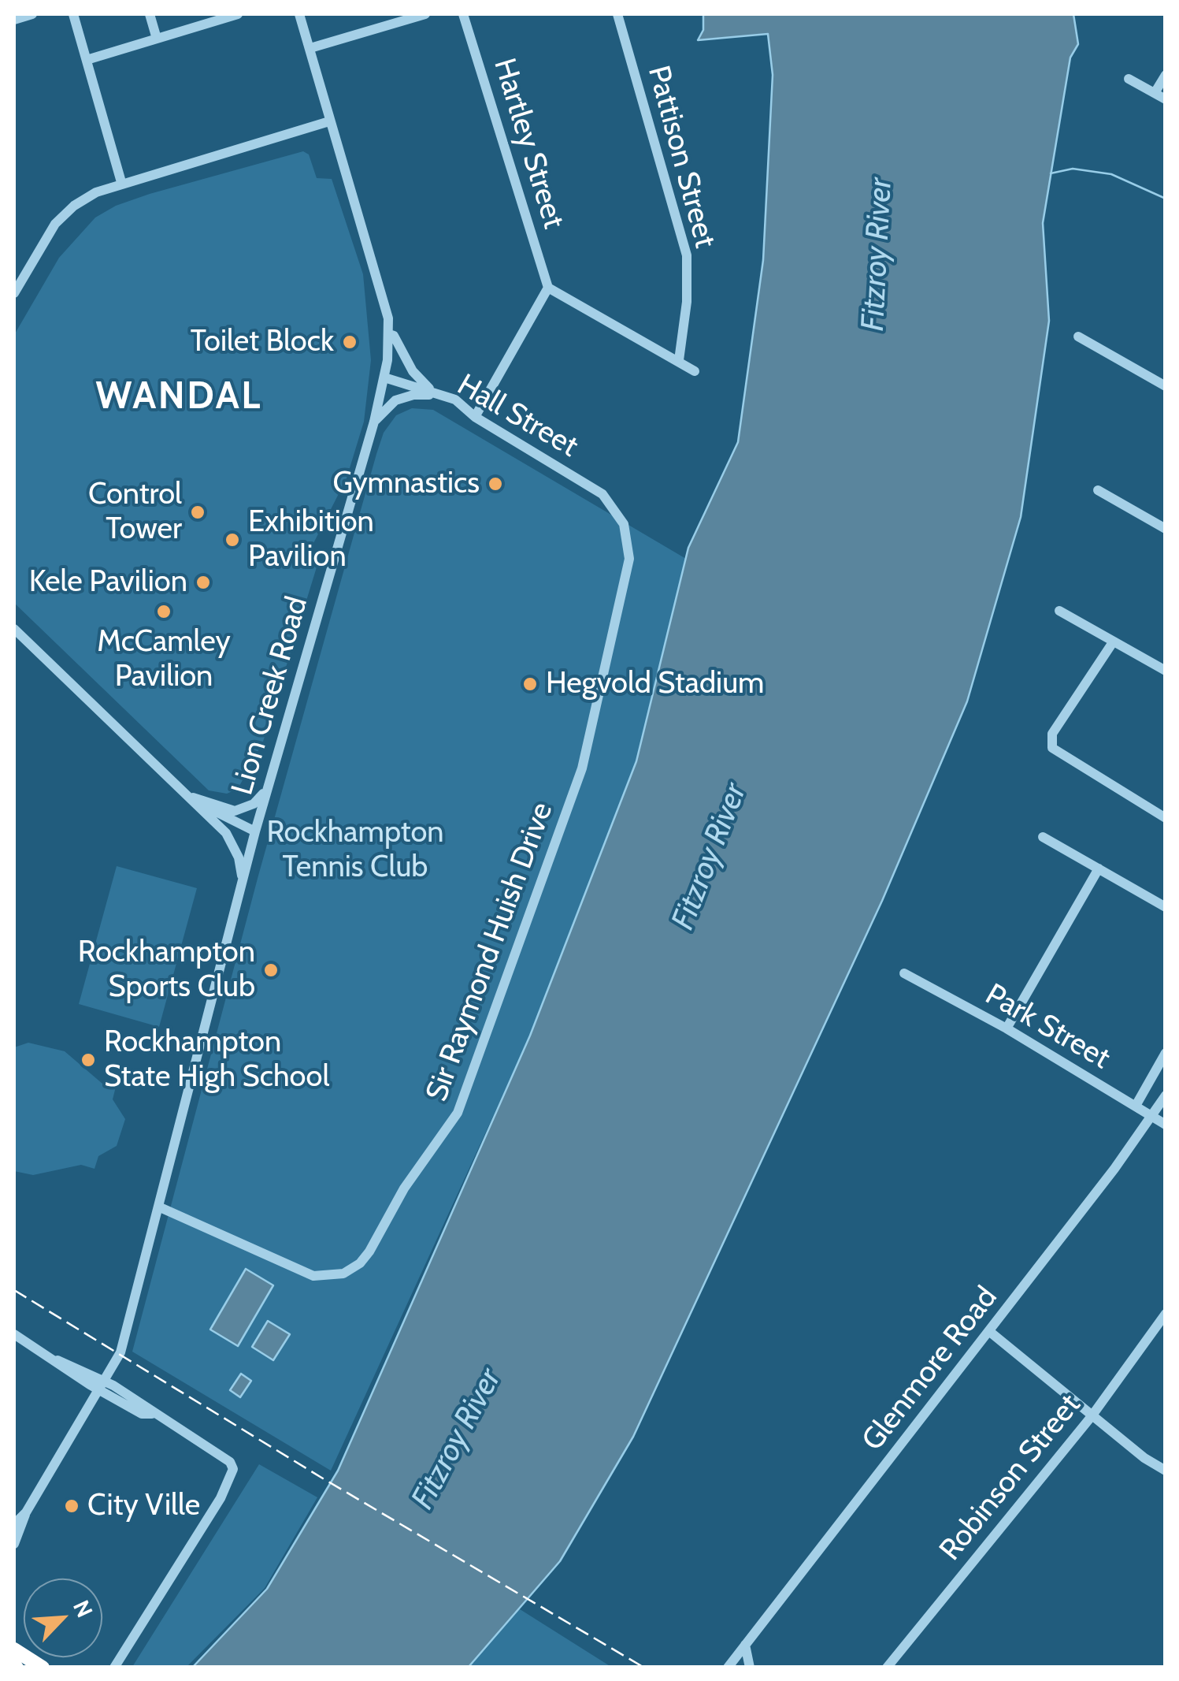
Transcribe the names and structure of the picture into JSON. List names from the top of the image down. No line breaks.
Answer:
{"streets":{"street":["Hartley Street","Pattison Street","Hall Street","Lion Creek Road","Sir Raymond Huish Drive","Park Street","Glenmore Road","Robinson Street"]},"crossings":[["Hall Street","Lion Creek Road"],["Hall Street","Sir Raymond Huish Drive"],["Lion Creek Road","Sir Raymond Huish Drive"],["Park Street","Glenmore Road"]],"districts":["WANDAL"],"water":["Fitzroy River"],"parks":["Rockhampton Tennis Club"],"places":["Toilet Block","Gymnastics","Control Tower","Exhibition Pavilion","Kele Pavilion","McCamley Pavilion","Hegvold Stadium","Rockhampton Sports Club","Rockhampton State High School","City Ville"],"north":"top right"}
